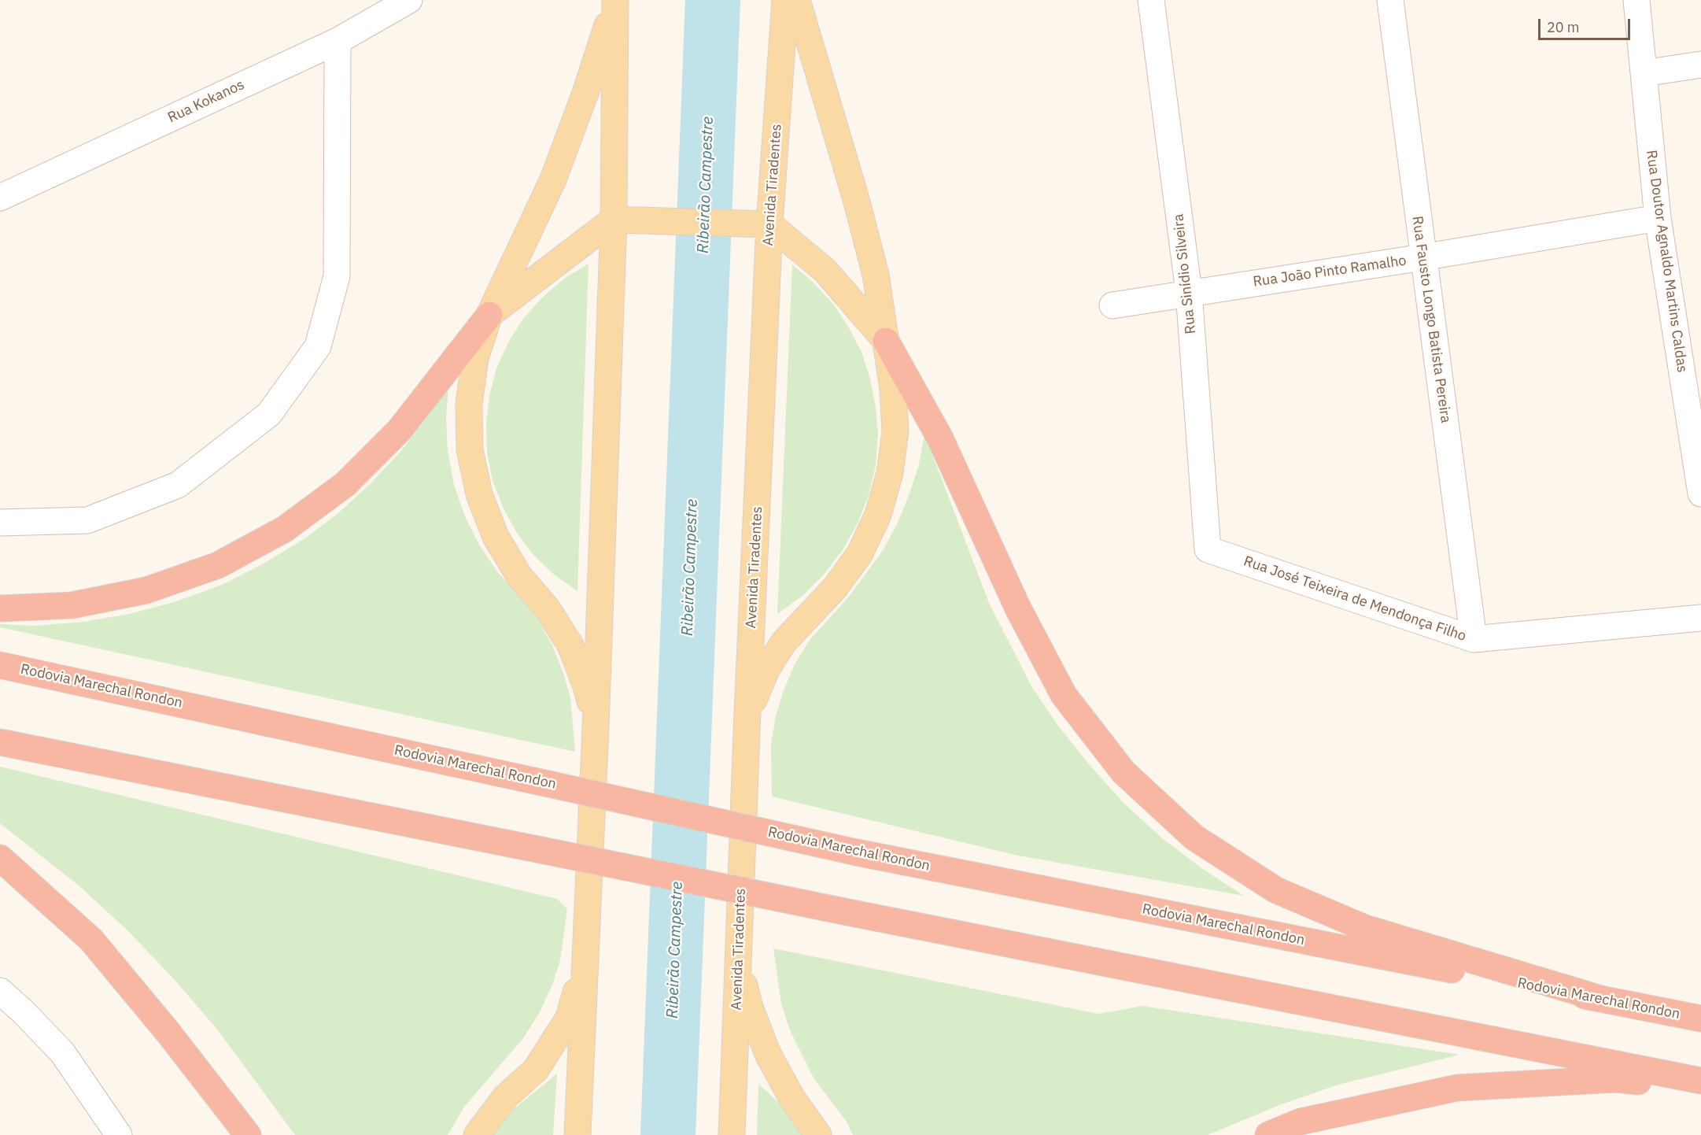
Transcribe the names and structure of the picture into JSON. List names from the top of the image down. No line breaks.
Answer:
{"streets":{"highway":["Rodovia Marechal Rondon"],"main road":["Avenida Tiradentes"],"street":["Rua Kokanos","Rua Doutor Agnaldo Martins Caldas","Rua João Pinto Ramalho","Rua Sinídio Silveira","Rua Fausto Longo Batista Pereira","Rua José Teixeira de Mendonça Filho"]},"crossings":[["Rua Doutor Agnaldo Martins Caldas","Rua João Pinto Ramalho"],["Rua João Pinto Ramalho","Rua Sinídio Silveira"],["Rua João Pinto Ramalho","Rua Fausto Longo Batista Pereira"],["Rua Sinídio Silveira","Rua José Teixeira de Mendonça Filho"],["Rua Fausto Longo Batista Pereira","Rua José Teixeira de Mendonça Filho"]],"water":["Ribeirão Campestre"],"scale_bar":"20 m"}
